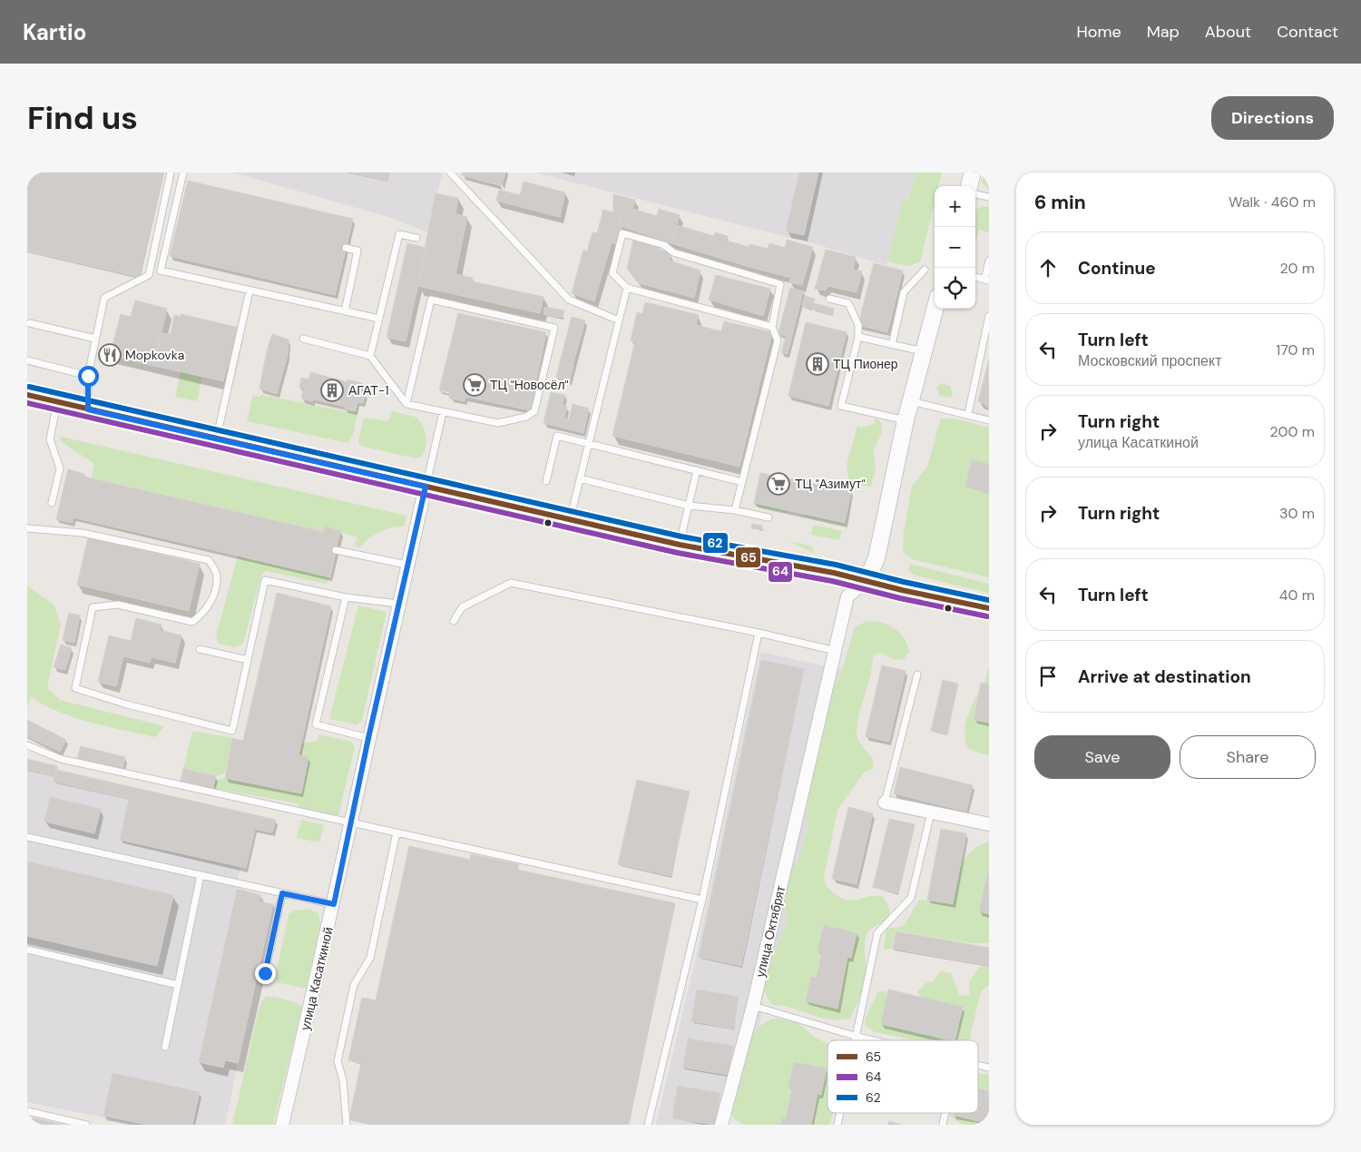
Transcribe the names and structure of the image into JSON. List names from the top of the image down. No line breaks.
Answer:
{"streets":{"street":["улица Октябрят","улица Касаткиной"]},"places":{"restaurant":["Mopkovka"],"building":["ТЦ Пионер","АГАТ-1"],"supermarket":["ТЦ \"Новосёл\"","ТЦ \"Азимут\""]},"lines":["transit line 62","transit line 65","transit line 64"],"legend":["65","64","62"],"page":{"header":"Kartio","nav":["Home","Map","About","Contact"],"buttons":["Directions",["Save","Share"]],"title":"Find us","heading":["6 min","Walk · 460 m"],"map_buttons":["+","−"],"list":[["Continue","20 m"],["Turn left","Московский проспект","170 m"],["Turn right","улица Касаткиной","200 m"],["Turn right","30 m"],["Turn left","40 m"],"Arrive at destination"]}}
